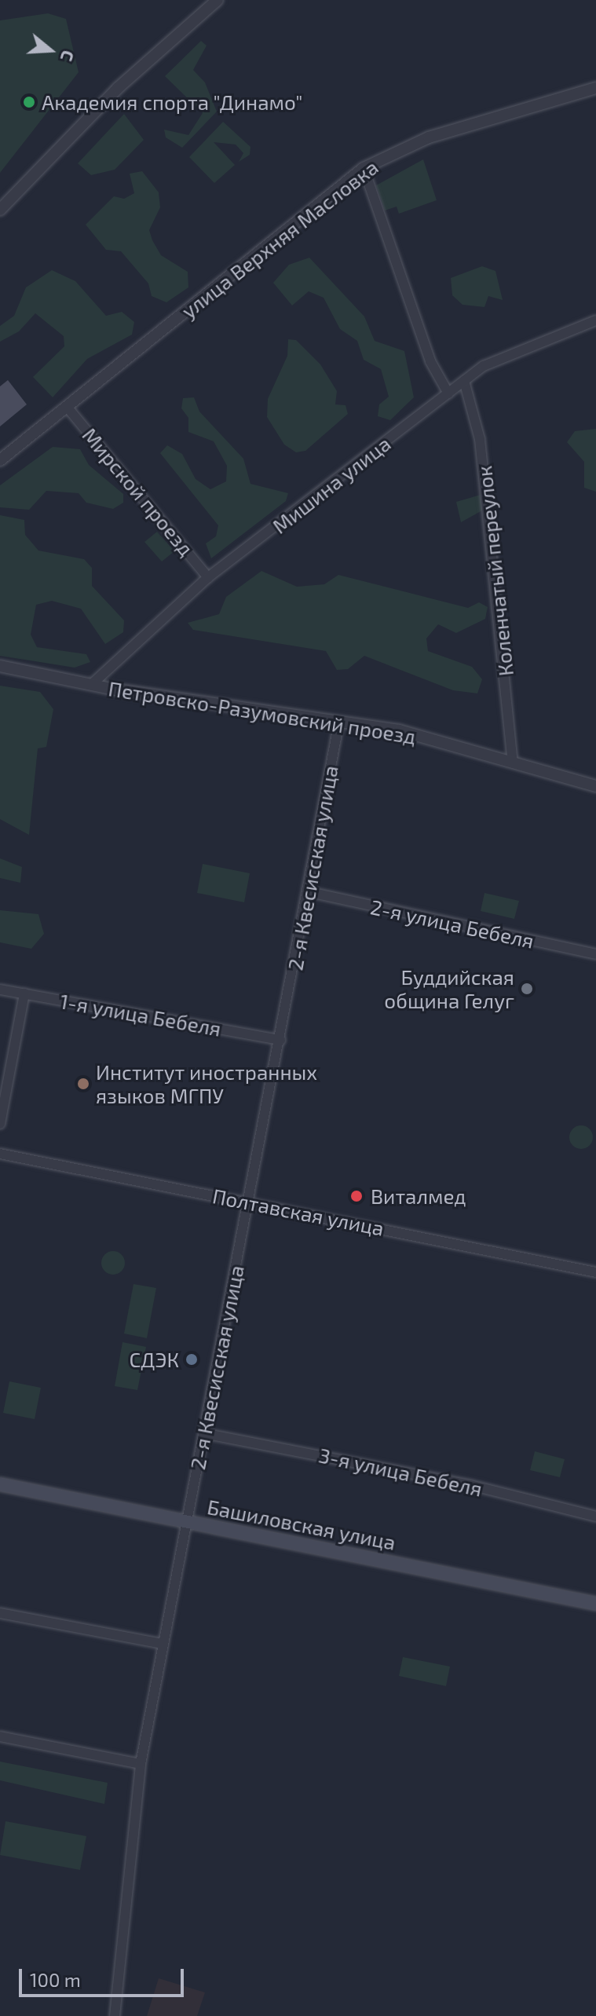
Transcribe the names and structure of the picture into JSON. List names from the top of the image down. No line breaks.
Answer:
{"streets":{"main road":["Башиловская улица"],"street":["улица Верхняя Масловка","Мишина улица","Мирской проезд","Коленчатый переулок","Петровско-Разумовский проезд","2-я Квесисская улица","2-я улица Бебеля","1-я улица Бебеля","Полтавская улица","3-я улица Бебеля"]},"crossings":[["улица Верхняя Масловка","Мирской проезд"],["Мишина улица","Мирской проезд"],["Мишина улица","Коленчатый переулок"],["Мишина улица","Петровско-Разумовский проезд"],["Коленчатый переулок","Петровско-Разумовский проезд"],["Петровско-Разумовский проезд","2-я Квесисская улица"],["2-я Квесисская улица","2-я улица Бебеля"],["2-я Квесисская улица","1-я улица Бебеля"],["2-я Квесисская улица","Полтавская улица"],["2-я Квесисская улица","3-я улица Бебеля"],["2-я Квесисская улица","Башиловская улица"]],"places":["Академия спорта \"Динамо\"","Буддийская община Гелуг","Институт иностранных языков МГПУ","Виталмед","СДЭК"],"scale_bar":"100 m","north":"right"}
